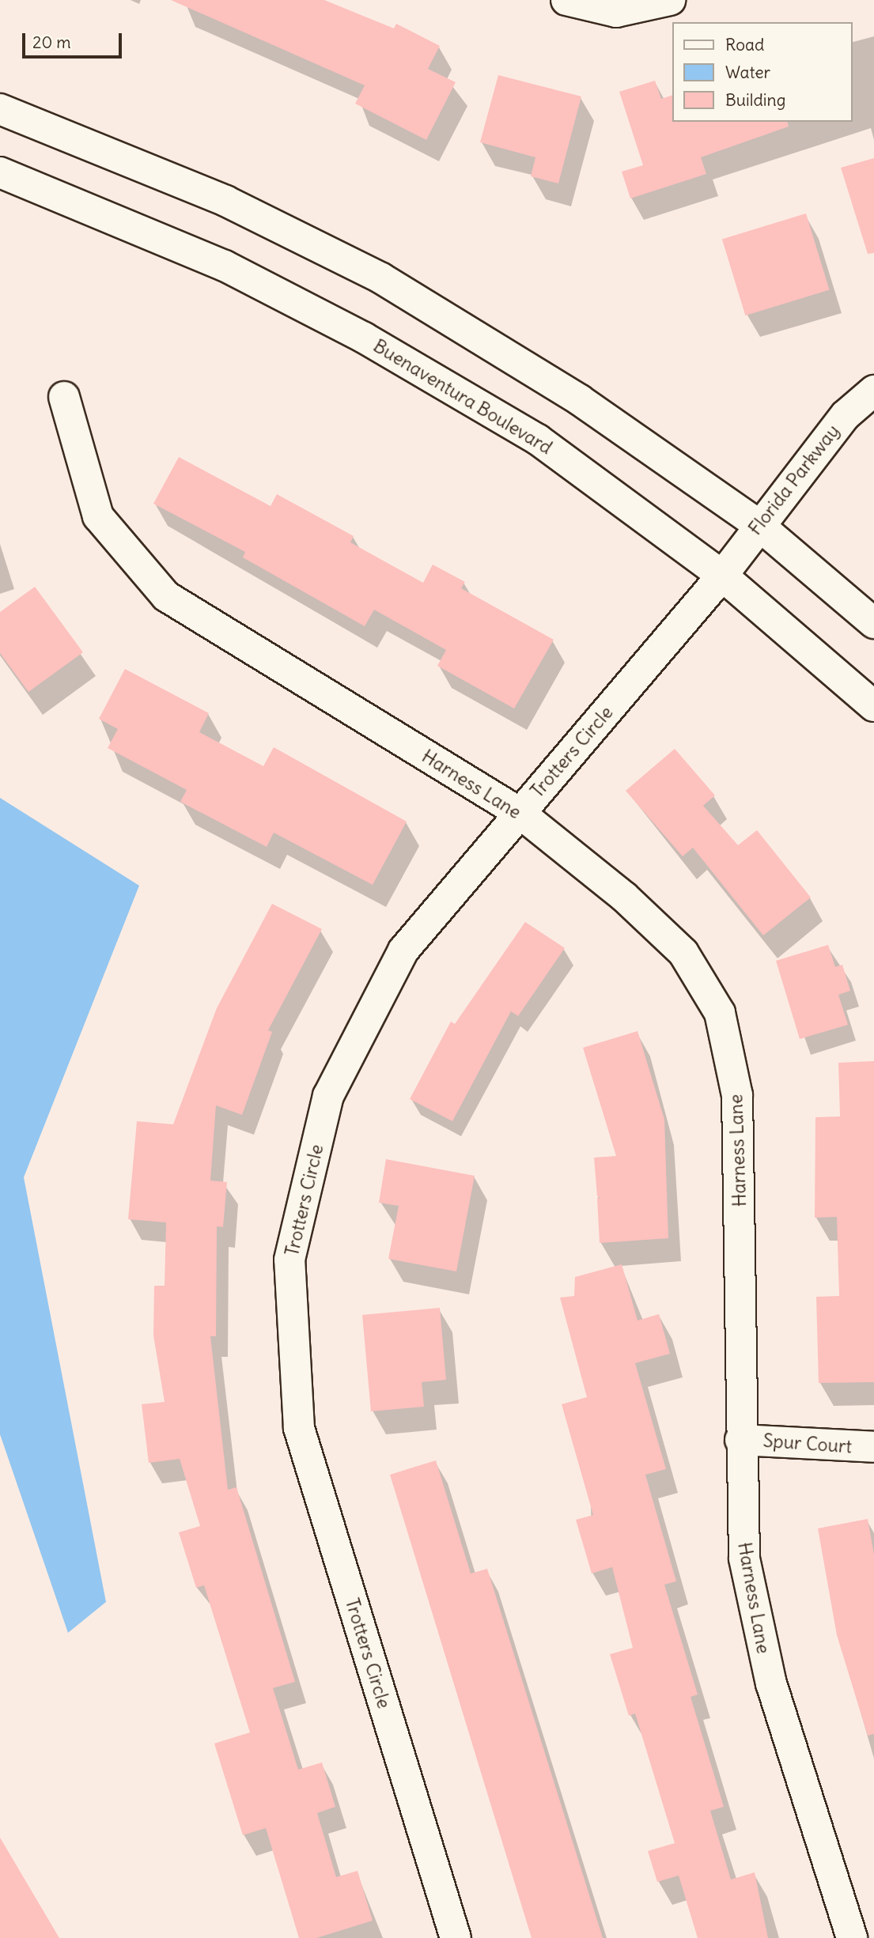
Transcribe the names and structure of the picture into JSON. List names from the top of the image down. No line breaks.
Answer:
{"streets":{"street":["Buenaventura Boulevard","Florida Parkway","Trotters Circle","Harness Lane","Spur Court"]},"crossings":[["Buenaventura Boulevard","Florida Parkway"],["Buenaventura Boulevard","Trotters Circle"],["Florida Parkway","Trotters Circle"],["Trotters Circle","Harness Lane"],["Harness Lane","Spur Court"]],"legend":["Road","Water","Building"],"scale_bar":"20 m"}
